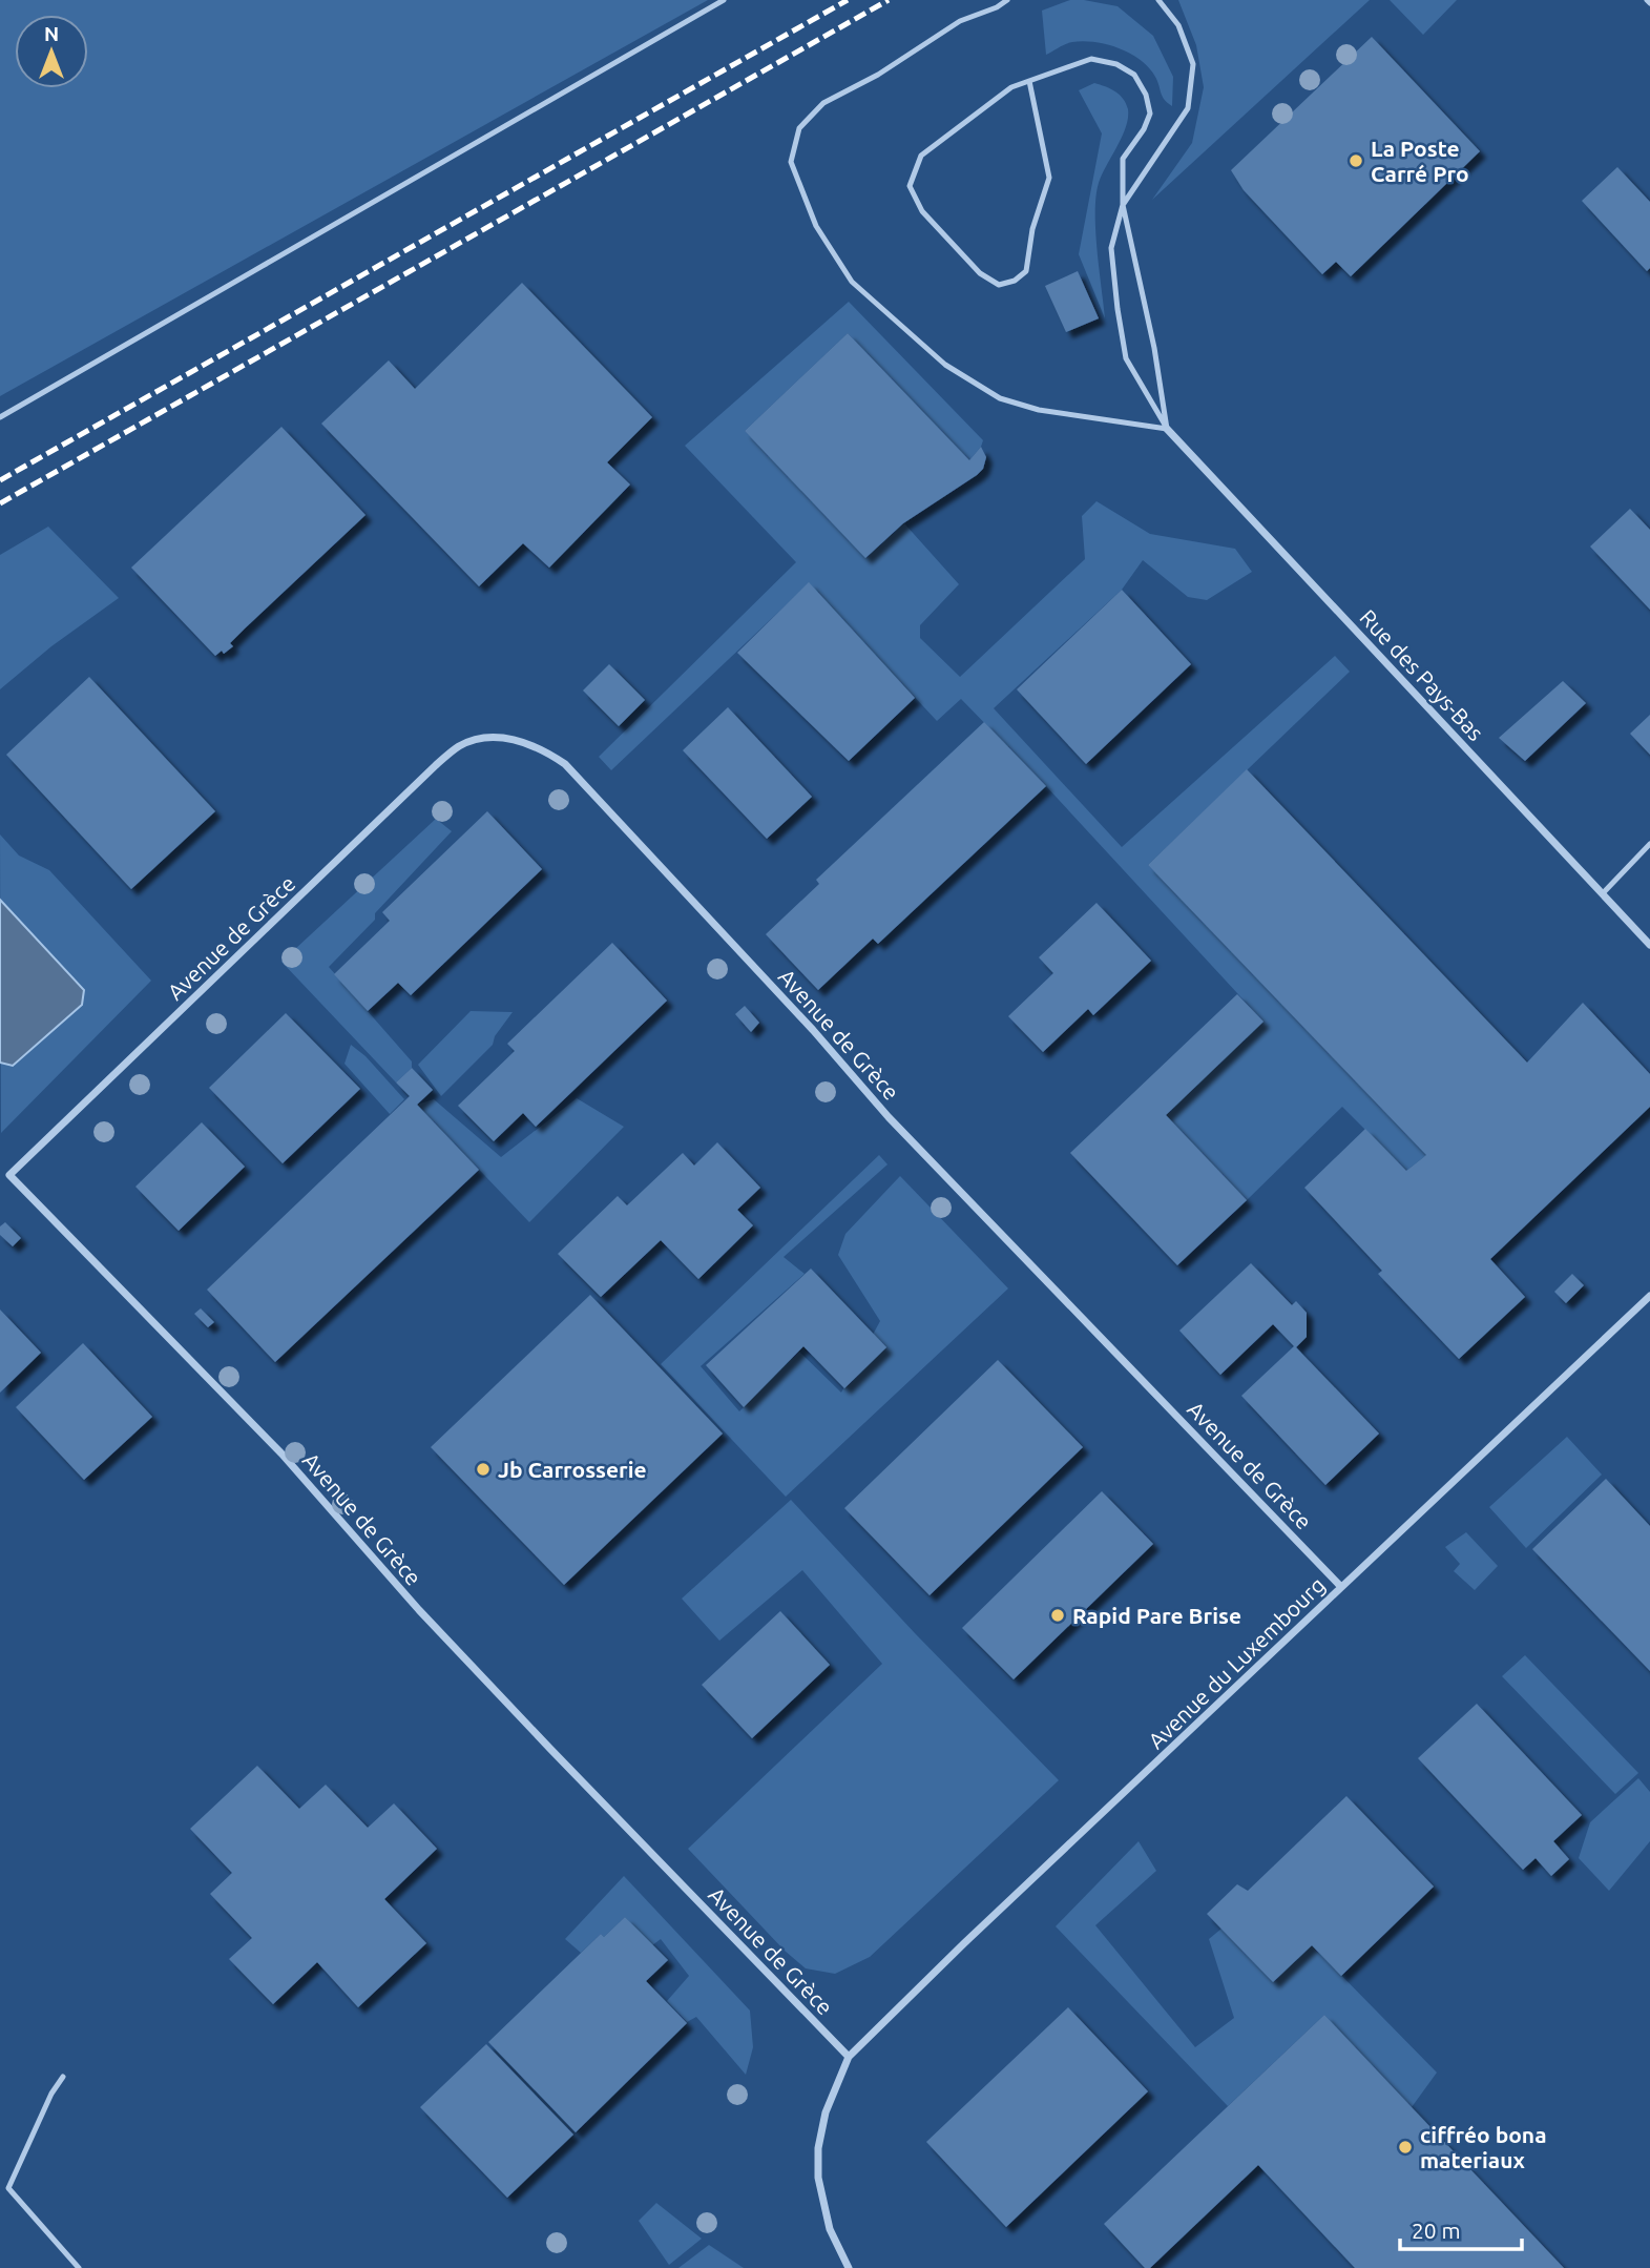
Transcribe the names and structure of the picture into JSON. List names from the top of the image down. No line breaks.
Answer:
{"streets":{"street":["Rue des Pays-Bas","Avenue de Grèce","Avenue du Luxembourg"]},"crossings":[["Avenue de Grèce","Avenue du Luxembourg"]],"places":["La Poste Carré Pro","Jb Carrosserie","Rapid Pare Brise","ciffréo bona materiaux"],"scale_bar":"20 m","north":"top"}
